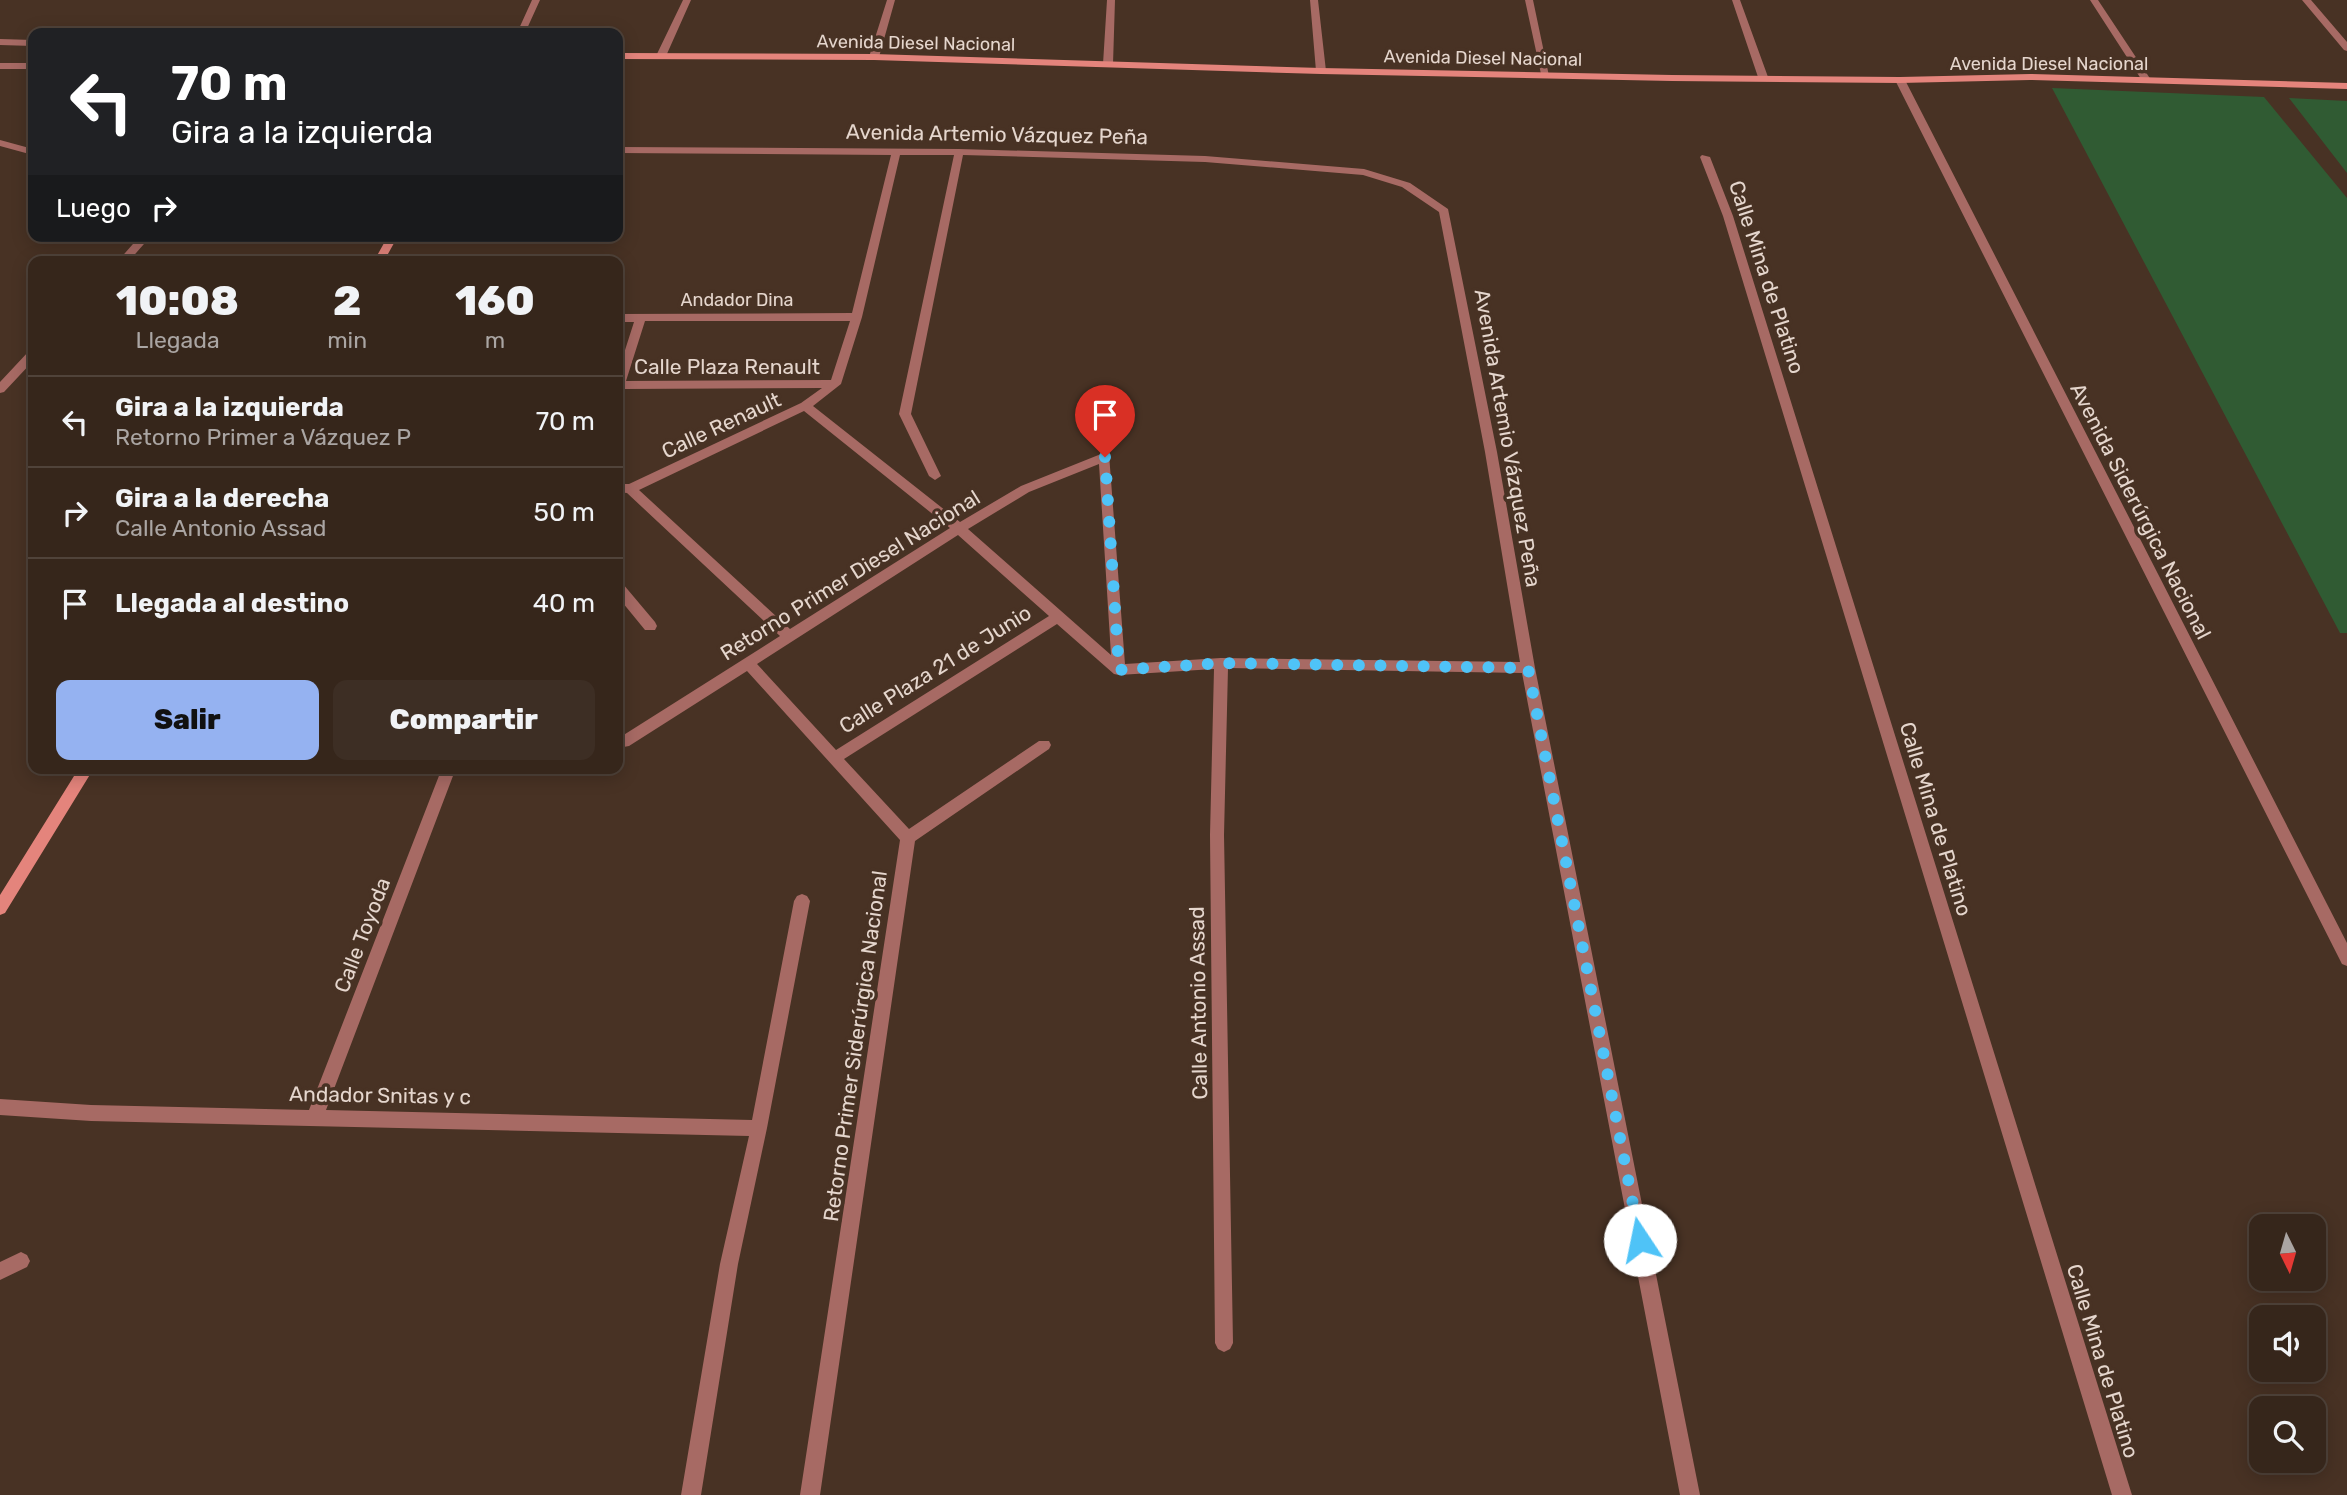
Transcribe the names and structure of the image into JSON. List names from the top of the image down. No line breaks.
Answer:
{"streets":{"street":["Avenida Diesel Nacional","Avenida Artemio Vázquez Peña","Calle Mina de Platino","Andador Dina","Calle Plaza Renault","Calle Renault","Avenida Siderúrgica Nacional","Retorno Primer Diesel Nacional","Calle Plaza 21 de Junio","Calle Toyoda","Calle Antonio Assad","Retorno Primer Siderúrgica Nacional","Andador Snitas y c"]},"crossings":[["Avenida Diesel Nacional","Avenida Siderúrgica Nacional"],["Avenida Artemio Vázquez Peña","Retorno Primer Diesel Nacional"],["Calle Plaza Renault","Calle Renault"],["Calle Toyoda","Andador Snitas y c"]],"north":"bottom","page":{"turn":["70 m","Gira a la izquierda"],"then":"Luego","eta":["10:08","Llegada","2","min","160","m"],"list":[{"name":"Gira a la izquierda","note":"Retorno Primer a Vázquez P","value":"70 m"},{"name":"Gira a la derecha","note":"Calle Antonio Assad","value":"50 m"},{"name":"Llegada al destino","value":"40 m"}],"buttons":["Salir","Compartir"]}}
